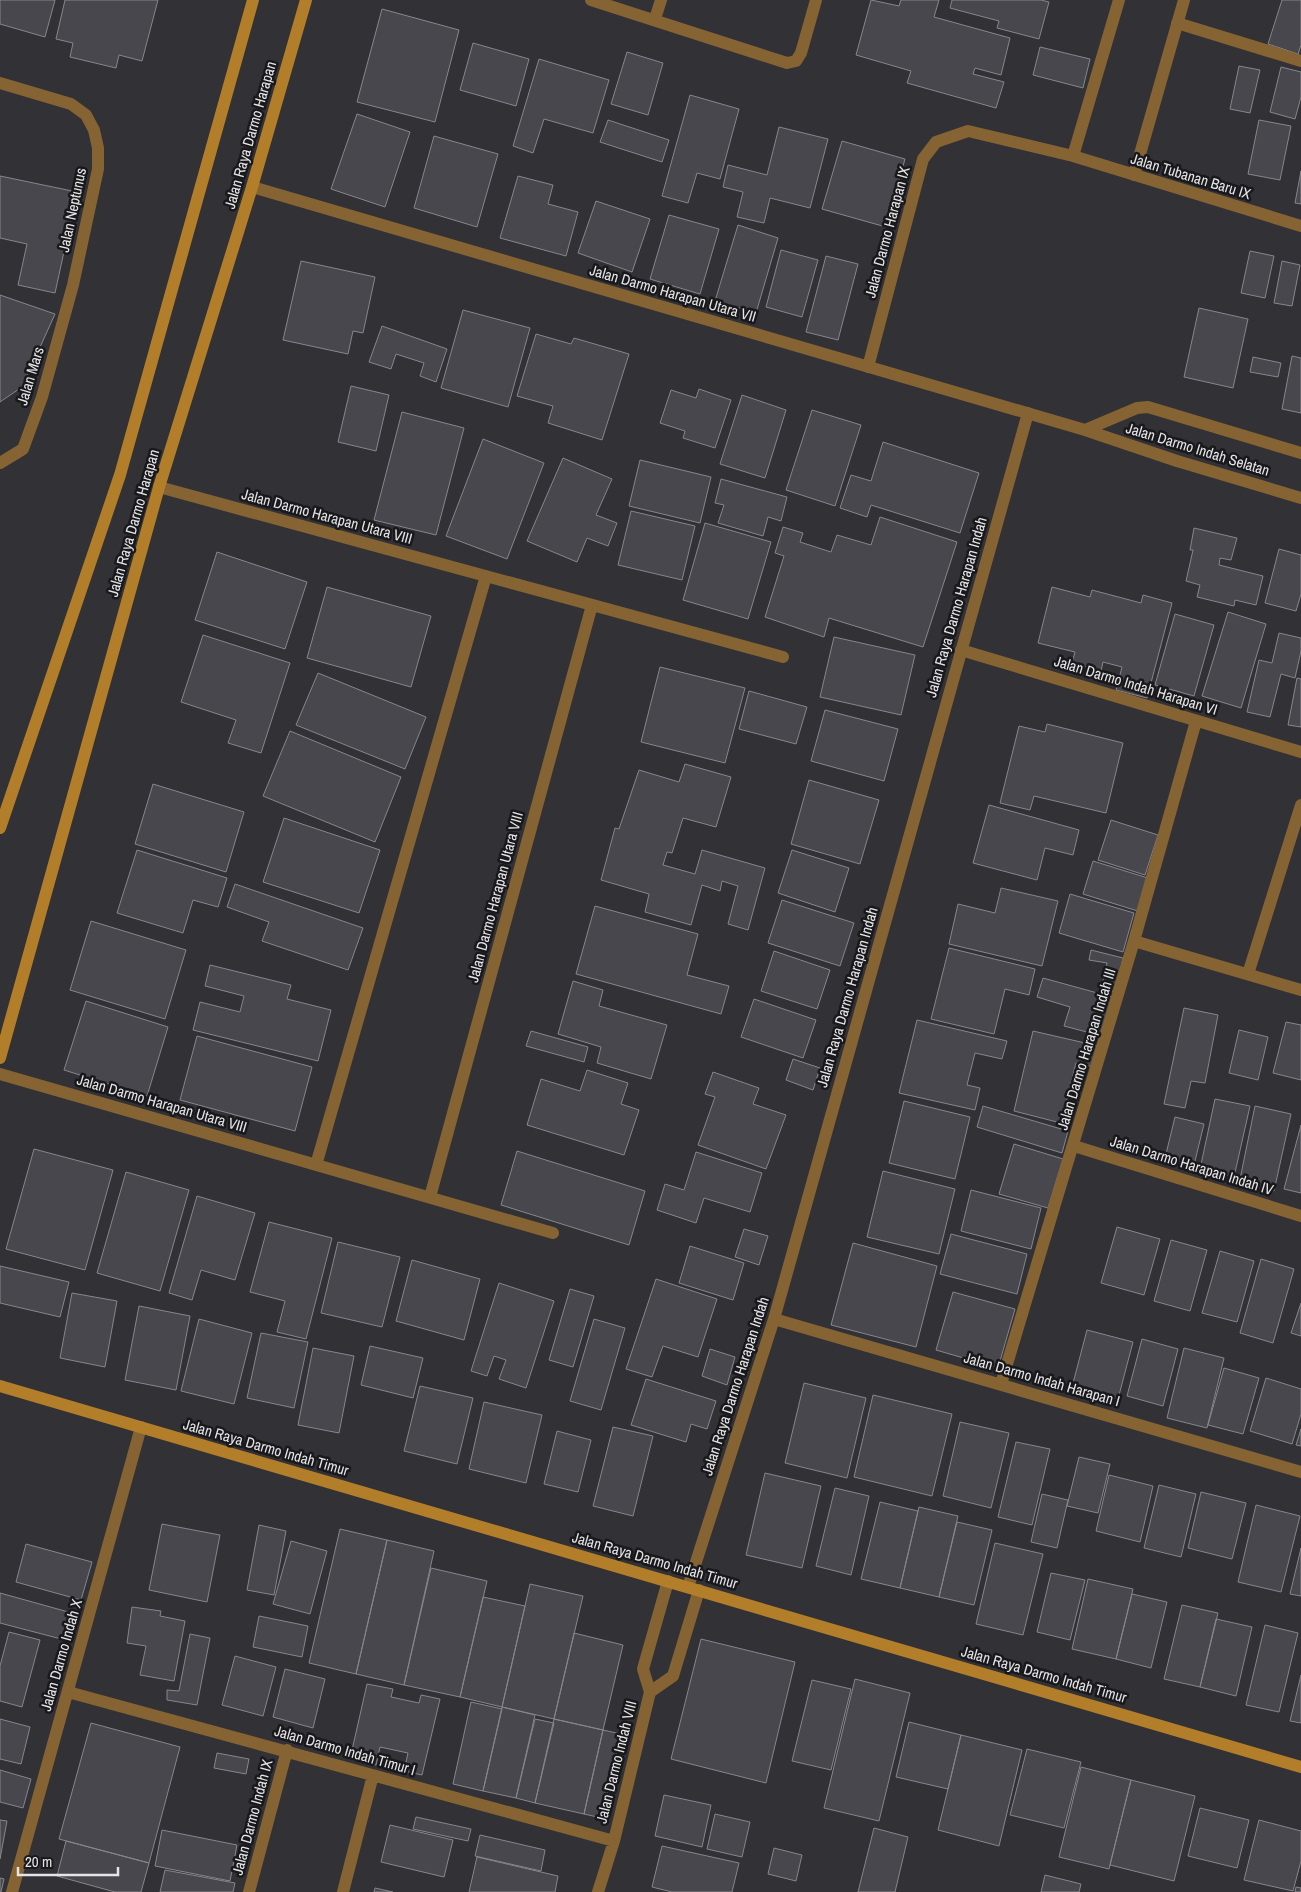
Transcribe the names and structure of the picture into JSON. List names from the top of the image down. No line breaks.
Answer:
{"streets":{"street":["Jalan Raya Darmo Harapan","Jalan Tubanan Baru IX","Jalan Neptunus","Jalan Darmo Harapan IX","Jalan Darmo Harapan Utara VII","Jalan Mars","Jalan Darmo Indah Selatan","Jalan Darmo Harapan Utara VIII","Jalan Raya Darmo Harapan Indah","Jalan Darmo Indah Harapan VI","Jalan Darmo Harapan Indah III","Jalan Darmo Harapan Indah IV","Jalan Darmo Indah Harapan I","Jalan Raya Darmo Indah Timur","Jalan Darmo Indah X","Jalan Darmo Indah Timur I","Jalan Darmo Indah VIII","Jalan Darmo Indah IX"]},"crossings":[["Jalan Raya Darmo Harapan","Jalan Darmo Harapan Utara VII"],["Jalan Raya Darmo Harapan","Jalan Darmo Harapan Utara VIII"],["Jalan Tubanan Baru IX","Jalan Darmo Harapan IX"],["Jalan Neptunus","Jalan Mars"],["Jalan Darmo Harapan IX","Jalan Darmo Harapan Utara VII"],["Jalan Darmo Harapan Utara VII","Jalan Darmo Indah Selatan"],["Jalan Darmo Harapan Utara VII","Jalan Raya Darmo Harapan Indah"],["Jalan Raya Darmo Harapan Indah","Jalan Darmo Indah Harapan VI"],["Jalan Raya Darmo Harapan Indah","Jalan Darmo Indah Harapan I"],["Jalan Raya Darmo Harapan Indah","Jalan Raya Darmo Indah Timur"],["Jalan Raya Darmo Harapan Indah","Jalan Darmo Indah VIII"],["Jalan Darmo Indah Harapan VI","Jalan Darmo Harapan Indah III"],["Jalan Darmo Harapan Indah III","Jalan Darmo Harapan Indah IV"],["Jalan Darmo Harapan Indah III","Jalan Darmo Indah Harapan I"],["Jalan Raya Darmo Indah Timur","Jalan Darmo Indah X"],["Jalan Raya Darmo Indah Timur","Jalan Darmo Indah VIII"],["Jalan Darmo Indah X","Jalan Darmo Indah Timur I"],["Jalan Darmo Indah Timur I","Jalan Darmo Indah VIII"],["Jalan Darmo Indah Timur I","Jalan Darmo Indah IX"]],"scale_bar":"20 m"}
